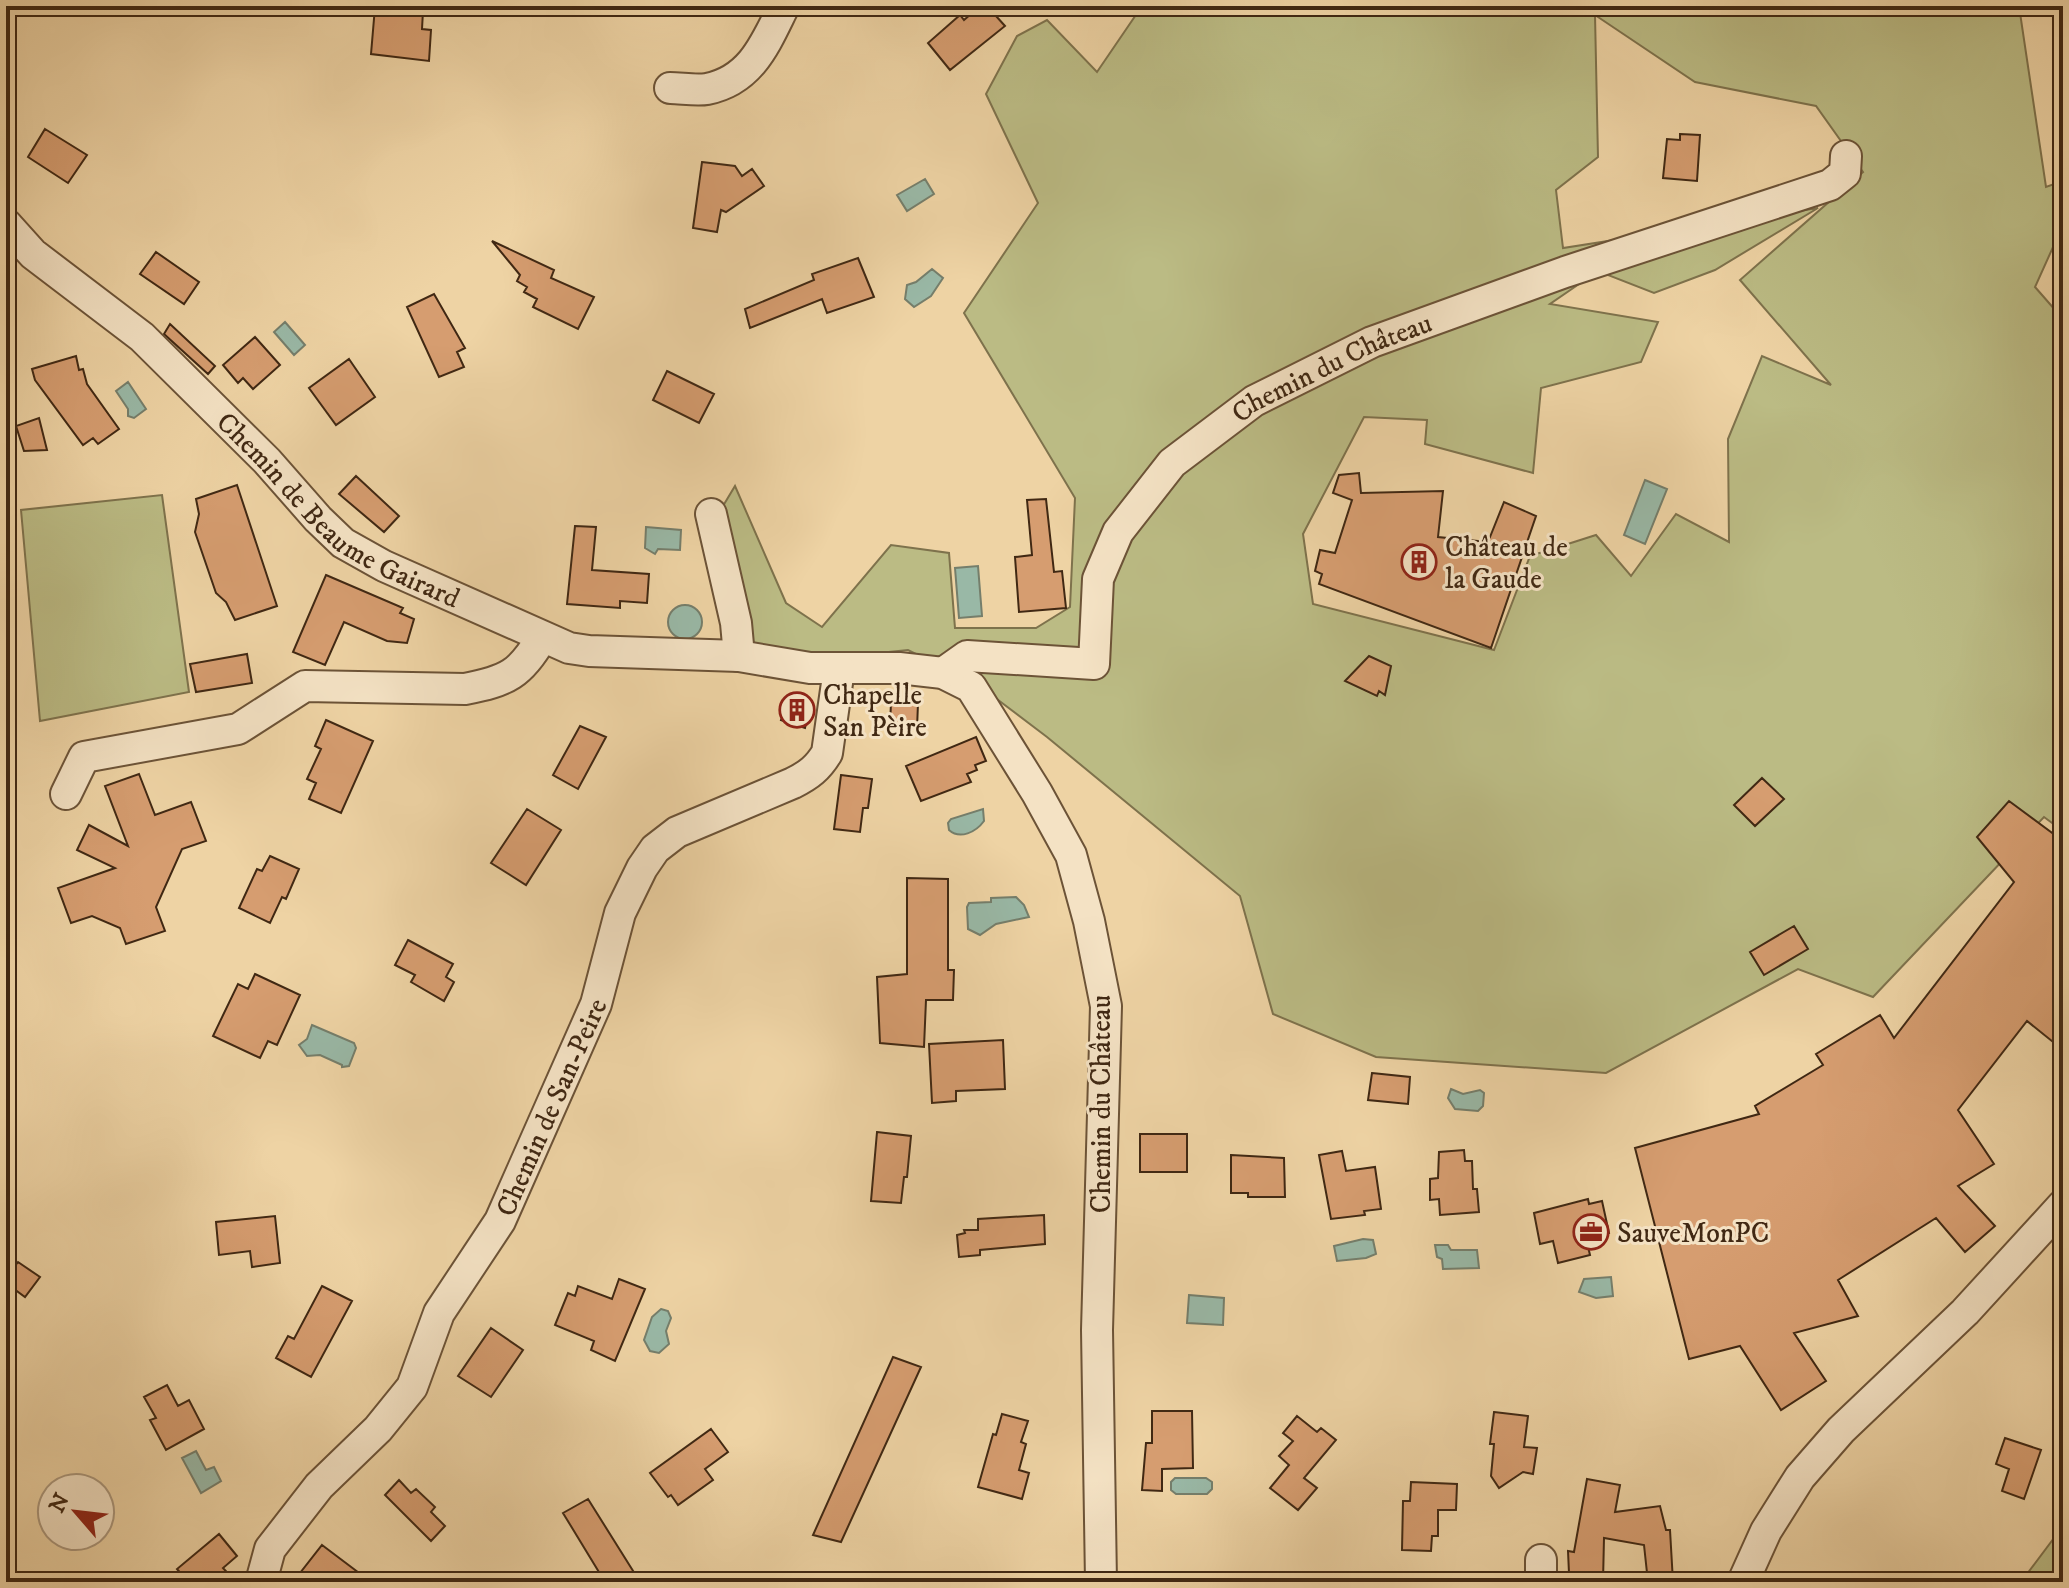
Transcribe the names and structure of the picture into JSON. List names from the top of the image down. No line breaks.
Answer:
{"streets":{"street":["Chemin du Château","Chemin de Beaume Gairard","Chemin de San-Peire"]},"crossings":[["Chemin du Château","Chemin de Beaume Gairard"],["Chemin du Château","Chemin de San-Peire"]],"places":{"building":["Château de la Gaude","Chapelle San Pèire"],"office":["SauveMonPC"]},"north":"top left"}
